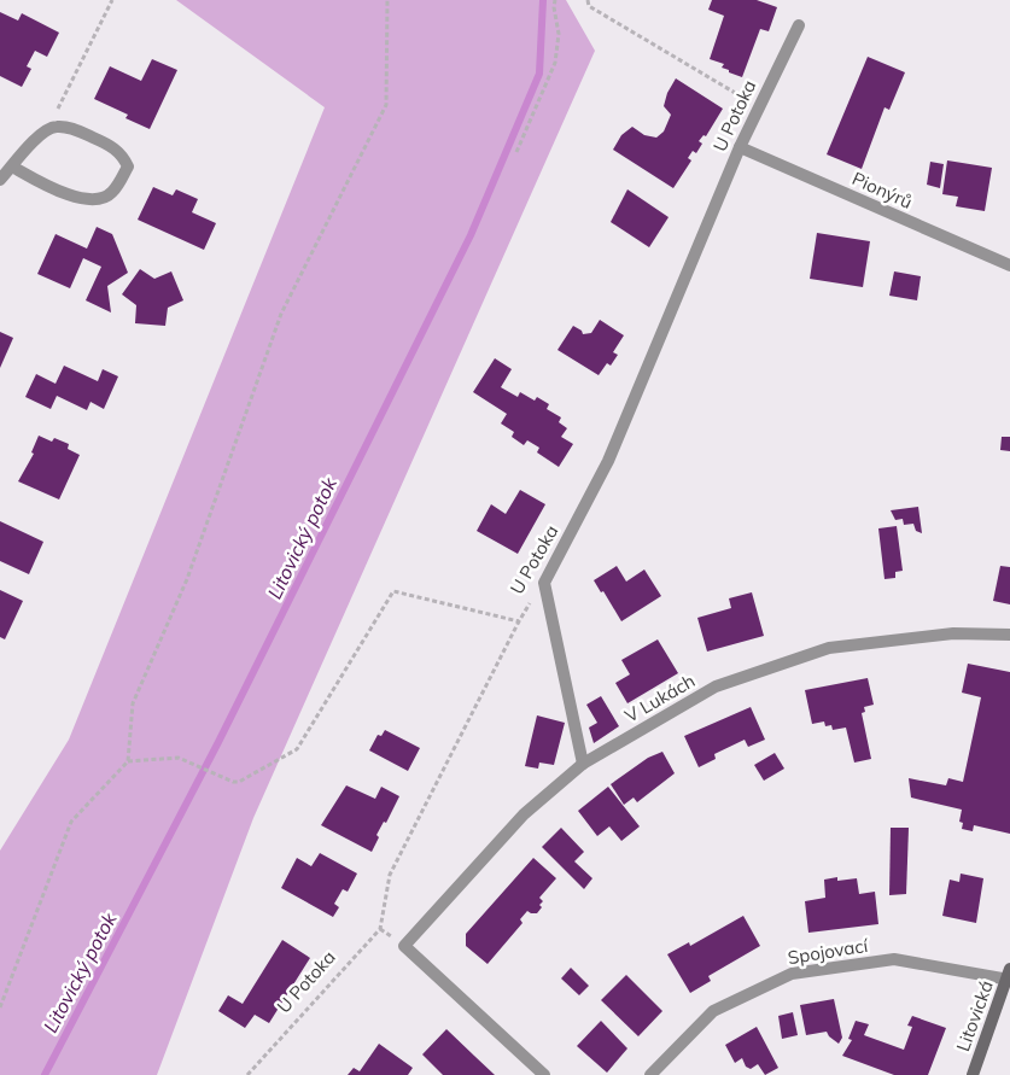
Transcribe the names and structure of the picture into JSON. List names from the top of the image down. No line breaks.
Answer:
{"streets":{"street":["U Potoka","Pionýrů","V Lukách","Spojovací","Litovická"]},"crossings":[["U Potoka","Pionýrů"],["Spojovací","Litovická"]],"water":["Litovický potok"]}
